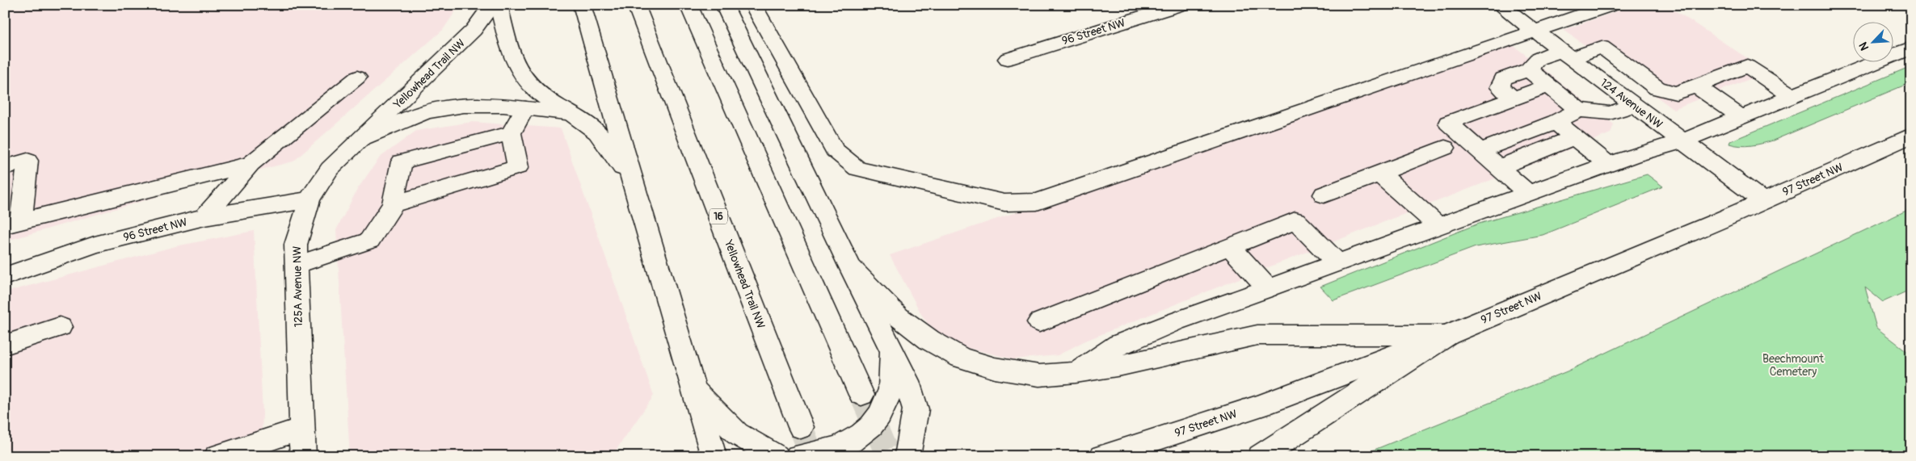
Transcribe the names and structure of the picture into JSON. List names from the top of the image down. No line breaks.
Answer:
{"streets":{"main road":["96 Street NW","Yellowhead Trail NW","124 Avenue NW","97 Street NW","16","125A Avenue NW"]},"crossings":[["96 Street NW","125A Avenue NW"],["Yellowhead Trail NW","125A Avenue NW"],["124 Avenue NW","97 Street NW"]],"parks":["Beechmount Cemetery"],"north":"bottom left"}
